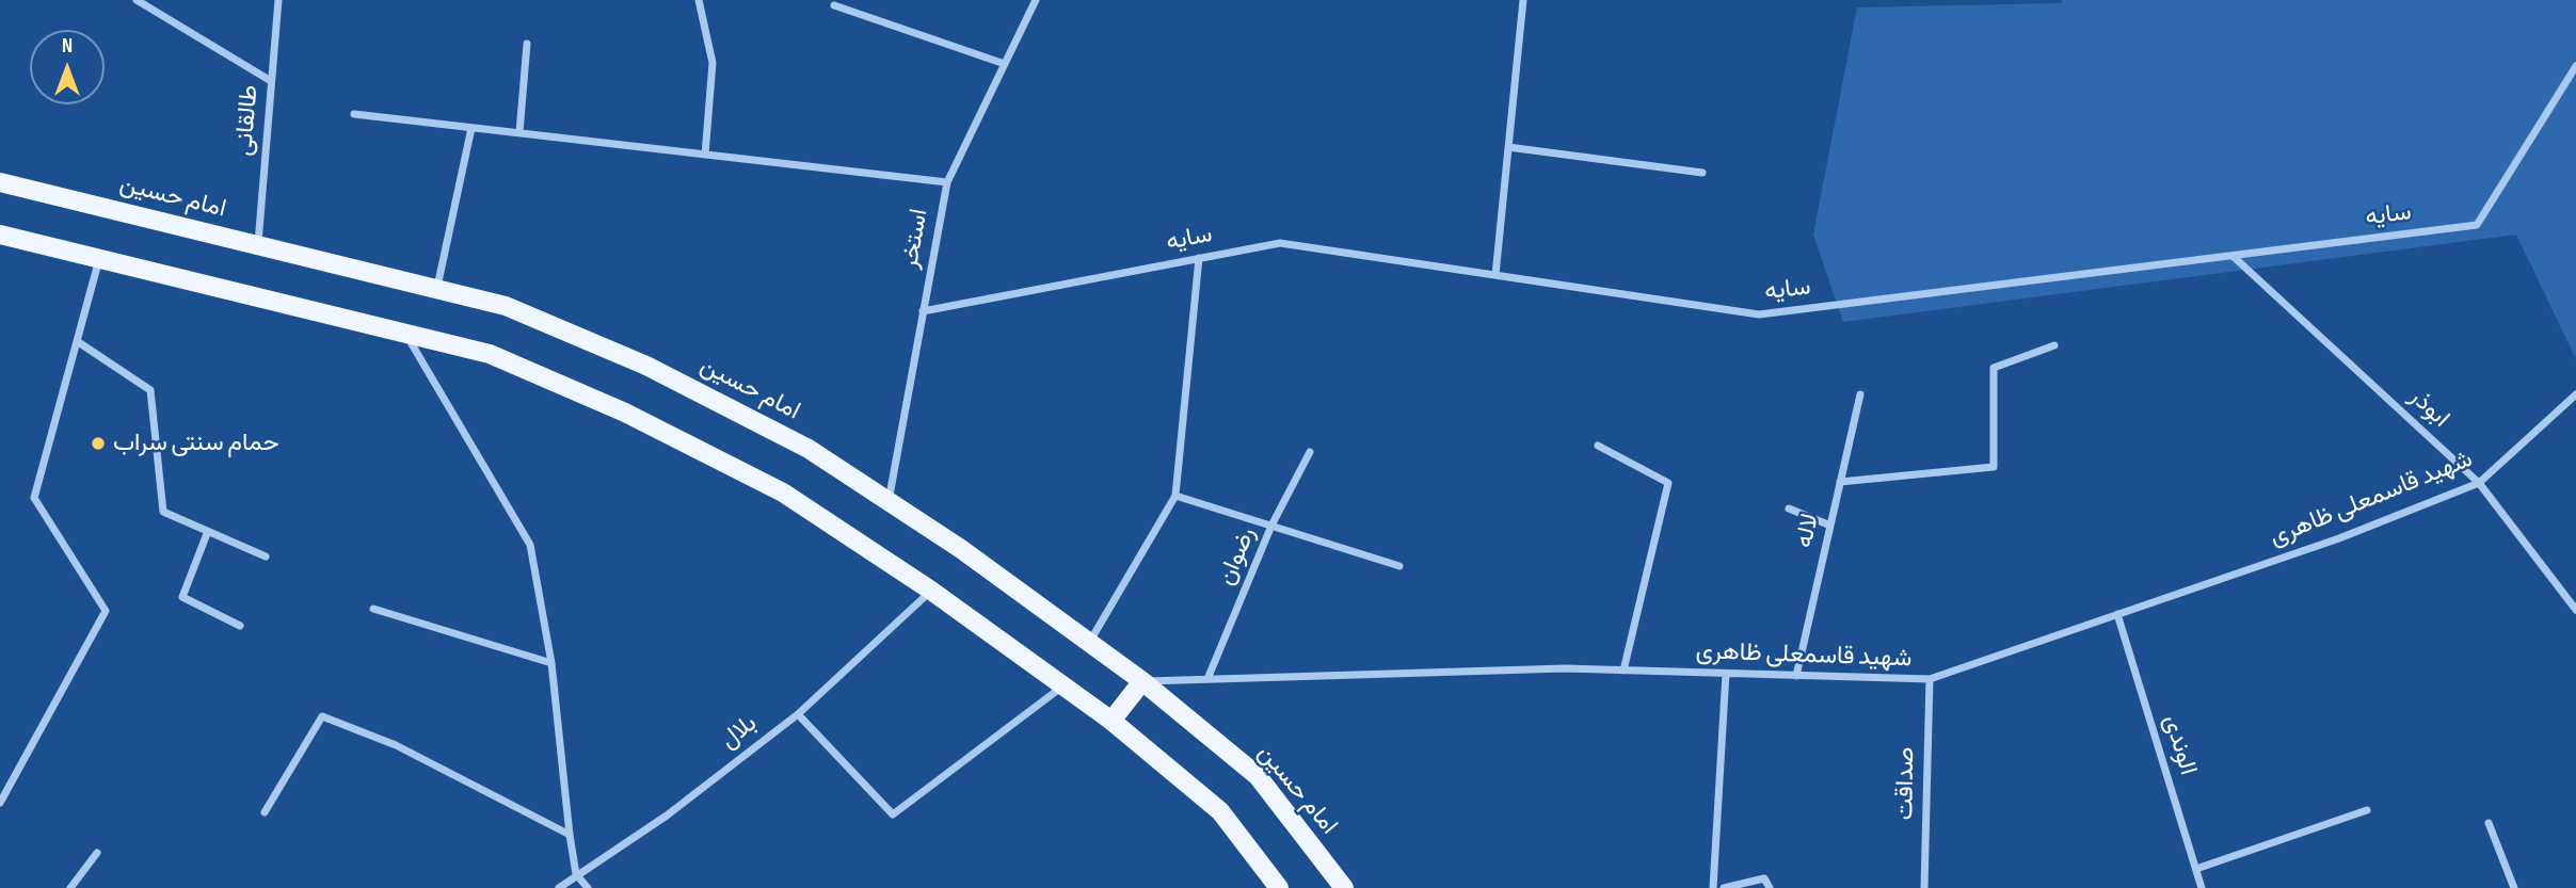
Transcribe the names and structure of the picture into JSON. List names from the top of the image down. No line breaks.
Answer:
{"streets":{"main road":["امام حسین"],"street":["طالقانی","سایه","استخر","ابوذر","شهید قاسمعلی ظاهری","لاله","رضوان","بلال","الوندی","صداقت"]},"crossings":[["طالقانی","امام حسین"],["امام حسین","استخر"],["امام حسین","شهید قاسمعلی ظاهری"],["سایه","استخر"],["سایه","ابوذر"],["ابوذر","شهید قاسمعلی ظاهری"],["شهید قاسمعلی ظاهری","لاله"],["شهید قاسمعلی ظاهری","رضوان"],["شهید قاسمعلی ظاهری","الوندی"],["شهید قاسمعلی ظاهری","صداقت"]],"places":["حمام سنتی سراب"],"north":"top"}
